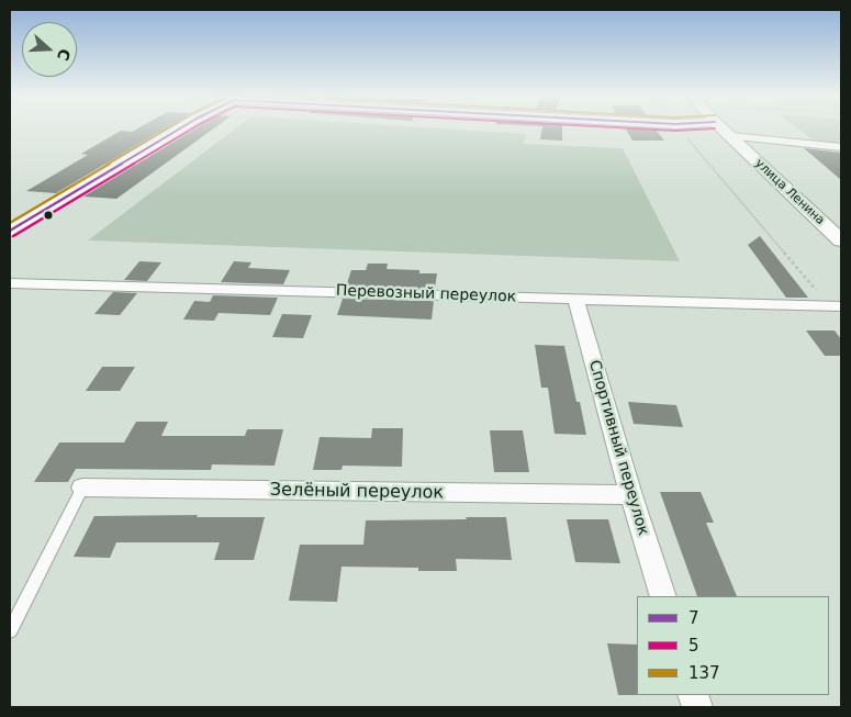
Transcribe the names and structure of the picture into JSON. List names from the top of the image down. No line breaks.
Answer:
{"streets":{"main road":["улица Ленина"],"street":["Перевозный переулок","Спортивный переулок","Зелёный переулок"]},"crossings":[["Перевозный переулок","Спортивный переулок"],["Спортивный переулок","Зелёный переулок"]],"lines":["transit line 7","transit line 5","transit line 137"],"legend":["7","5","137"],"north":"right"}
